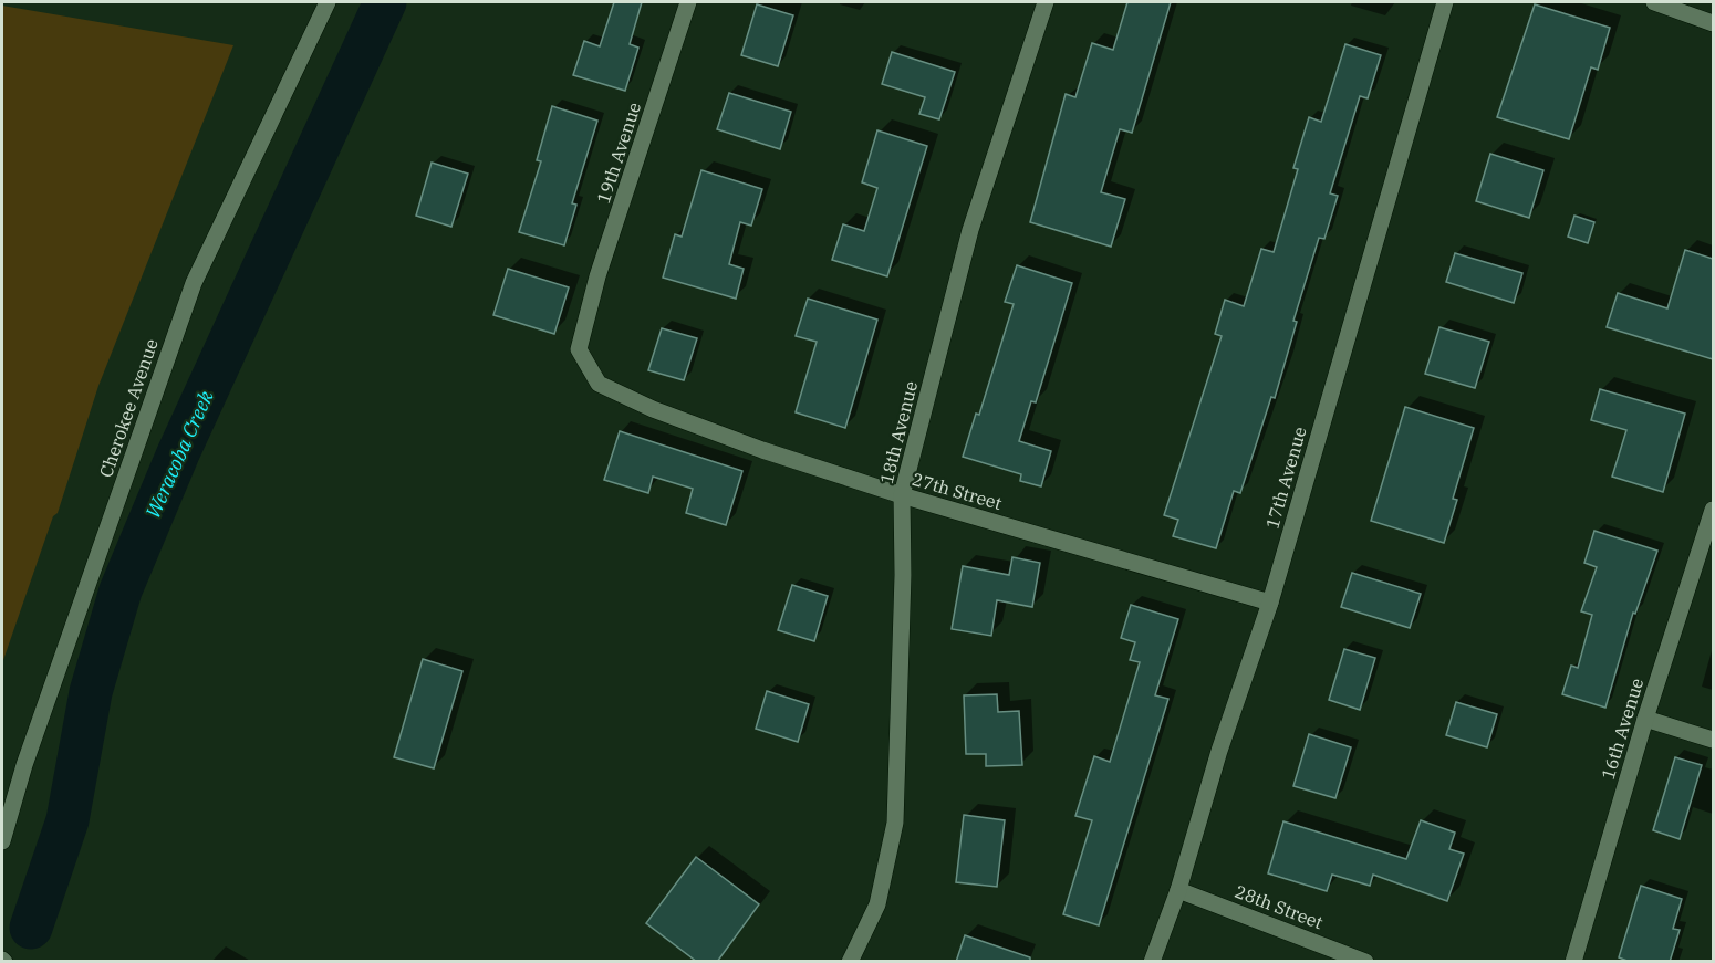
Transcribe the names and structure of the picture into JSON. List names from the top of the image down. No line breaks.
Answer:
{"streets":{"street":["19th Avenue","Cherokee Avenue","18th Avenue","17th Avenue","27th Street","16th Avenue","28th Street"]},"crossings":[["19th Avenue","27th Street"],["18th Avenue","27th Street"],["17th Avenue","27th Street"],["17th Avenue","28th Street"]],"water":["Weracoba Creek"]}
